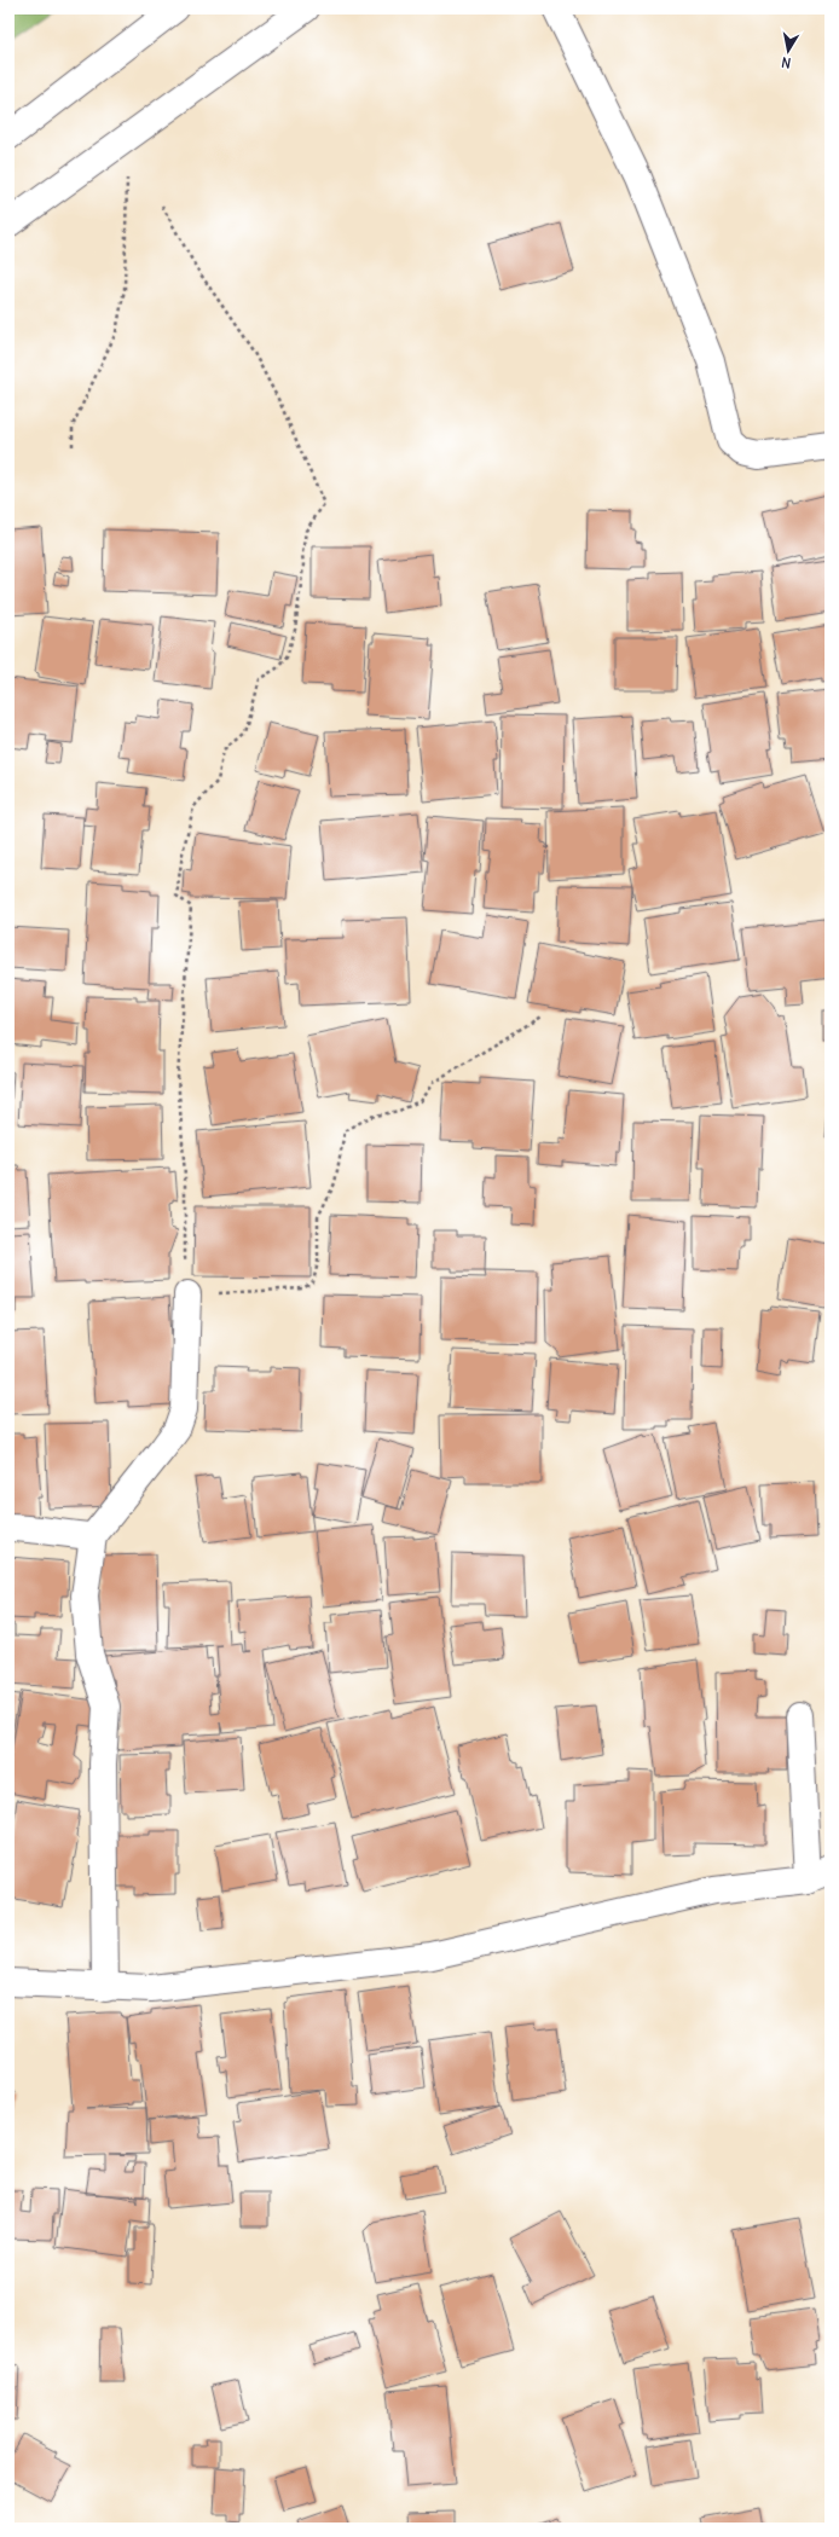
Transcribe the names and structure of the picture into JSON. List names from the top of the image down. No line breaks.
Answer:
{"north":"bottom"}
